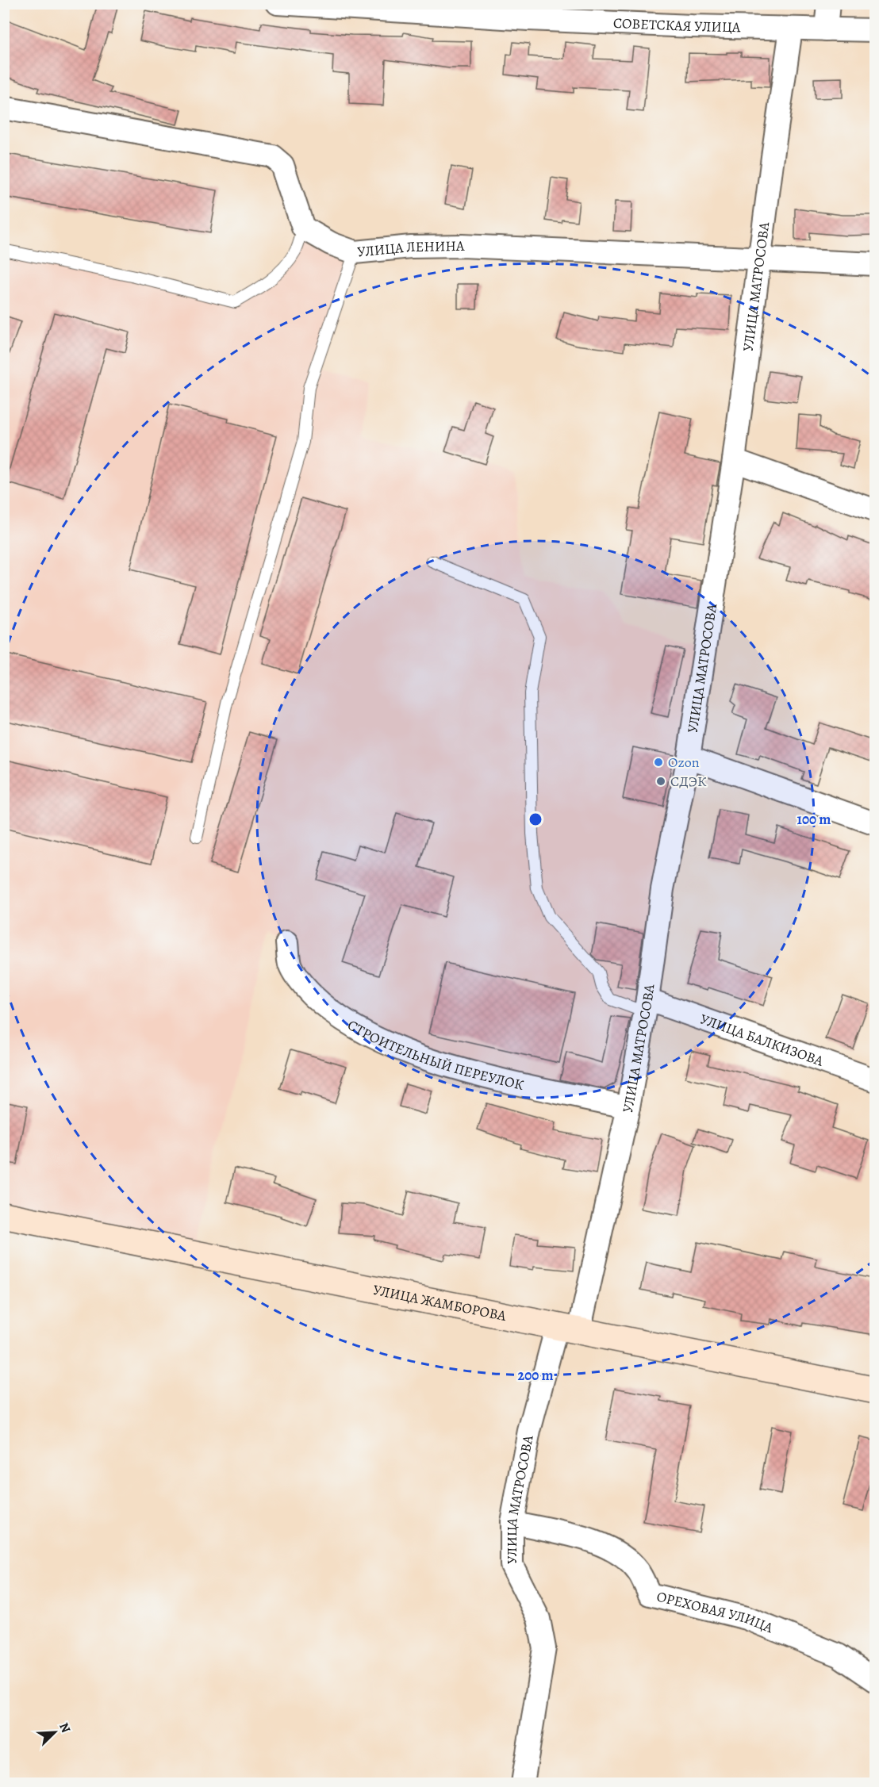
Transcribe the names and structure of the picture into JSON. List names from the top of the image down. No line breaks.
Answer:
{"streets":{"street":["СОВЕТСКАЯ УЛИЦА","УЛИЦА ЛЕНИНА","УЛИЦА МАТРОСОВА","УЛИЦА БАЛКИЗОВА","СТРОИТЕЛЬНЫЙ ПЕРЕУЛОК","УЛИЦА ЖАМБОРОВА","ОРЕХОВАЯ УЛИЦА"]},"crossings":[["СОВЕТСКАЯ УЛИЦА","УЛИЦА МАТРОСОВА"],["УЛИЦА ЛЕНИНА","УЛИЦА МАТРОСОВА"],["УЛИЦА МАТРОСОВА","УЛИЦА БАЛКИЗОВА"],["УЛИЦА МАТРОСОВА","СТРОИТЕЛЬНЫЙ ПЕРЕУЛОК"],["УЛИЦА МАТРОСОВА","УЛИЦА ЖАМБОРОВА"],["УЛИЦА МАТРОСОВА","ОРЕХОВАЯ УЛИЦА"]],"places":["Ozon","СДЭК"],"north":"top right","rings":["100 m","200 m"]}
